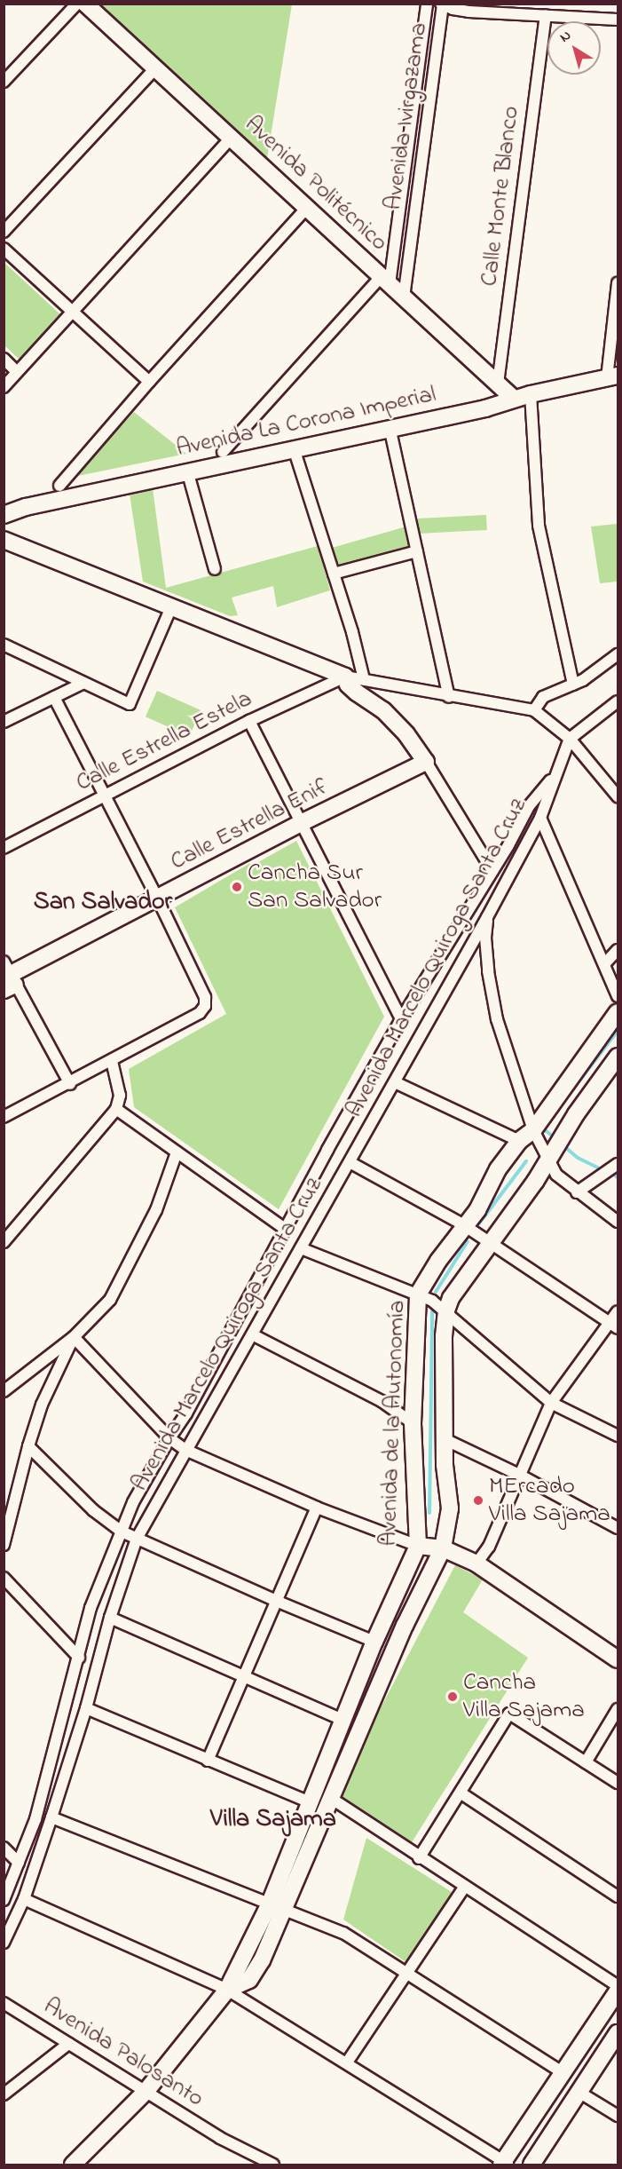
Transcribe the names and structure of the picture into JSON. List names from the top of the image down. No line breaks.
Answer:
{"streets":{"street":["Avenida Ivirgazama","Avenida Politécnico","Calle Monte Blanco","Avenida La Corona Imperial","Calle Estrella Estela","Calle Estrella Enif","Avenida Marcelo Quiroga Santa Cruz","Avenida de la Autonomía","Avenida Palosanto"]},"crossings":[["Avenida Ivirgazama","Avenida Politécnico"],["Avenida Politécnico","Calle Monte Blanco"],["Avenida Politécnico","Avenida La Corona Imperial"],["Avenida de la Autonomía","Avenida Palosanto"]],"districts":["San Salvador","Villa Sajama"],"places":["Cancha Sur San Salvador","MErcado Villa Sajama","Cancha Villa Sajama"],"north":"top left"}
